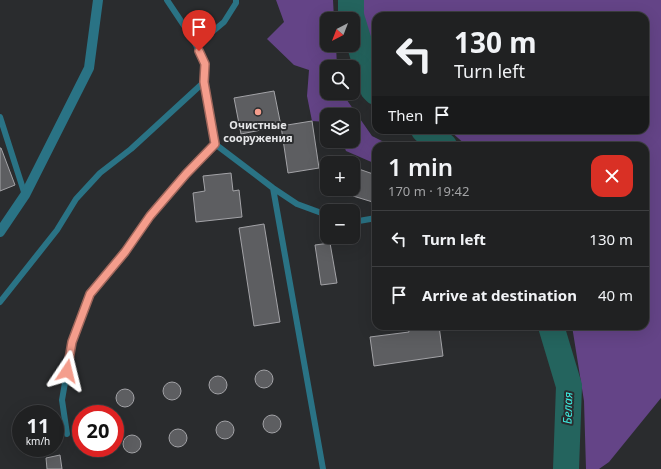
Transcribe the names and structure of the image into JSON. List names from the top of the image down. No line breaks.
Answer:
{"water":["Белая"],"places":["Очистные сооружения"],"north":"bottom left","page":{"map_buttons":["+","−"],"turn":["130 m","Turn left"],"then":"Then","heading":["1 min","170 m · 19:42"],"list":[{"name":"Turn left","value":"130 m"},{"name":"Arrive at destination","value":"40 m"}],"speed":"11 km/h","limit":"20"}}
